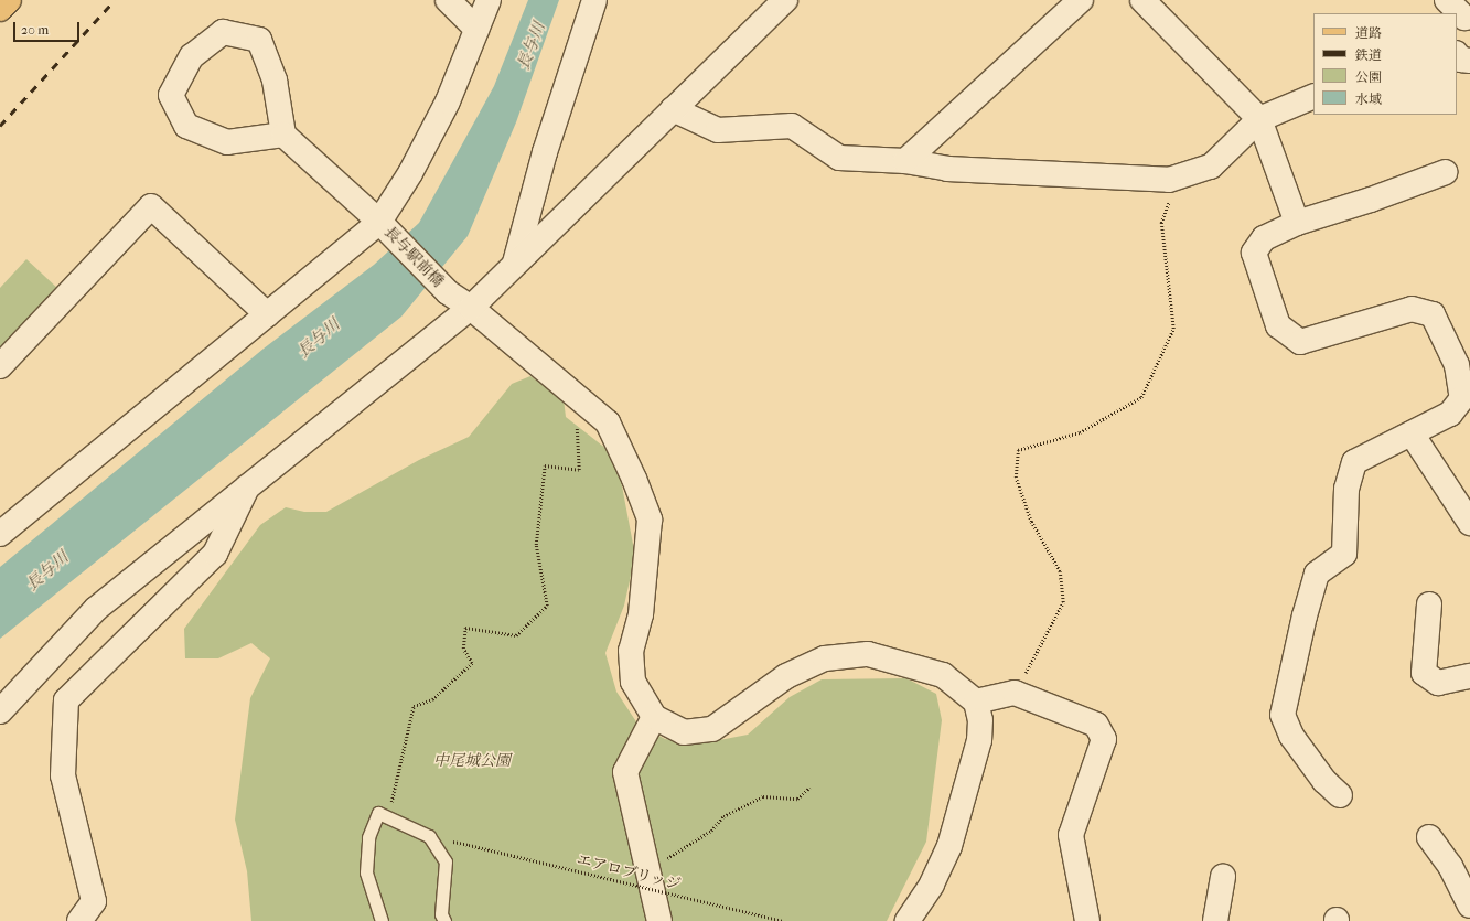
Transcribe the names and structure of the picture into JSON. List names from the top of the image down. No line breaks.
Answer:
{"streets":{"street":["長与駅前橋"],"path":["エアロブリッジ"]},"water":["長与川"],"parks":["中尾城公園"],"legend":["道路","鉄道","公園","水域"],"scale_bar":"20 m"}
